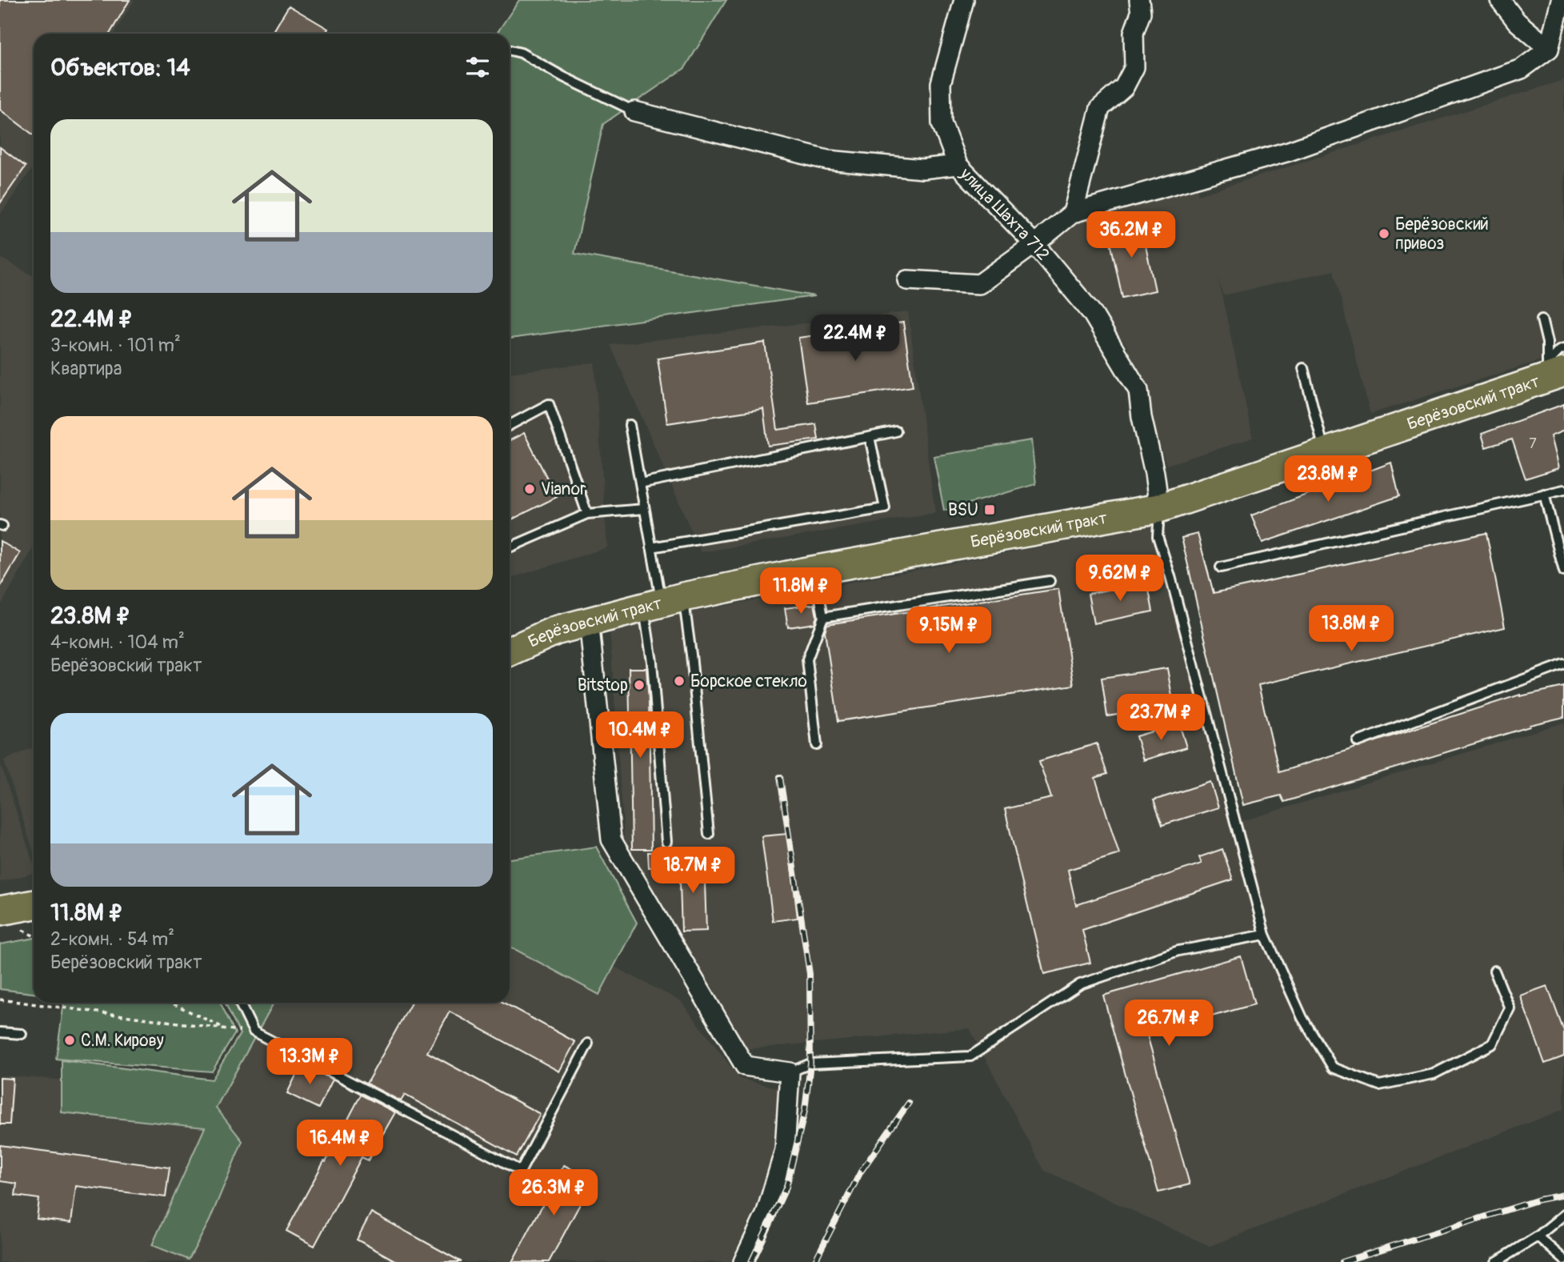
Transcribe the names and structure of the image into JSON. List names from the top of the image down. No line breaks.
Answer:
{"streets":{"main road":["Берёзовский тракт"],"street":["улица Шахта 712"]},"crossings":[["улица Шахта 712","Берёзовский тракт"]],"places":{"other":["Берёзовский привоз","Vianor","Борское стекло","Bitstop","С.М. Кирову"],"transit":["BSU"]},"house_numbers":["7"],"page":{"heading":"Объектов: 14","list":[{"name":"22.4M ₽","note":"3-комн. · 101 m² · Квартира"},{"name":"23.8M ₽","note":"4-комн. · 104 m² · Берёзовский тракт"},{"name":"11.8M ₽","note":"2-комн. · 54 m² · Берёзовский тракт"}],"price":["36.2M ₽","22.4M ₽","23.8M ₽","9.62M ₽","11.8M ₽","13.8M ₽","9.15M ₽","23.7M ₽","10.4M ₽","18.7M ₽","26.7M ₽","13.3M ₽","16.4M ₽","26.3M ₽"]}}
